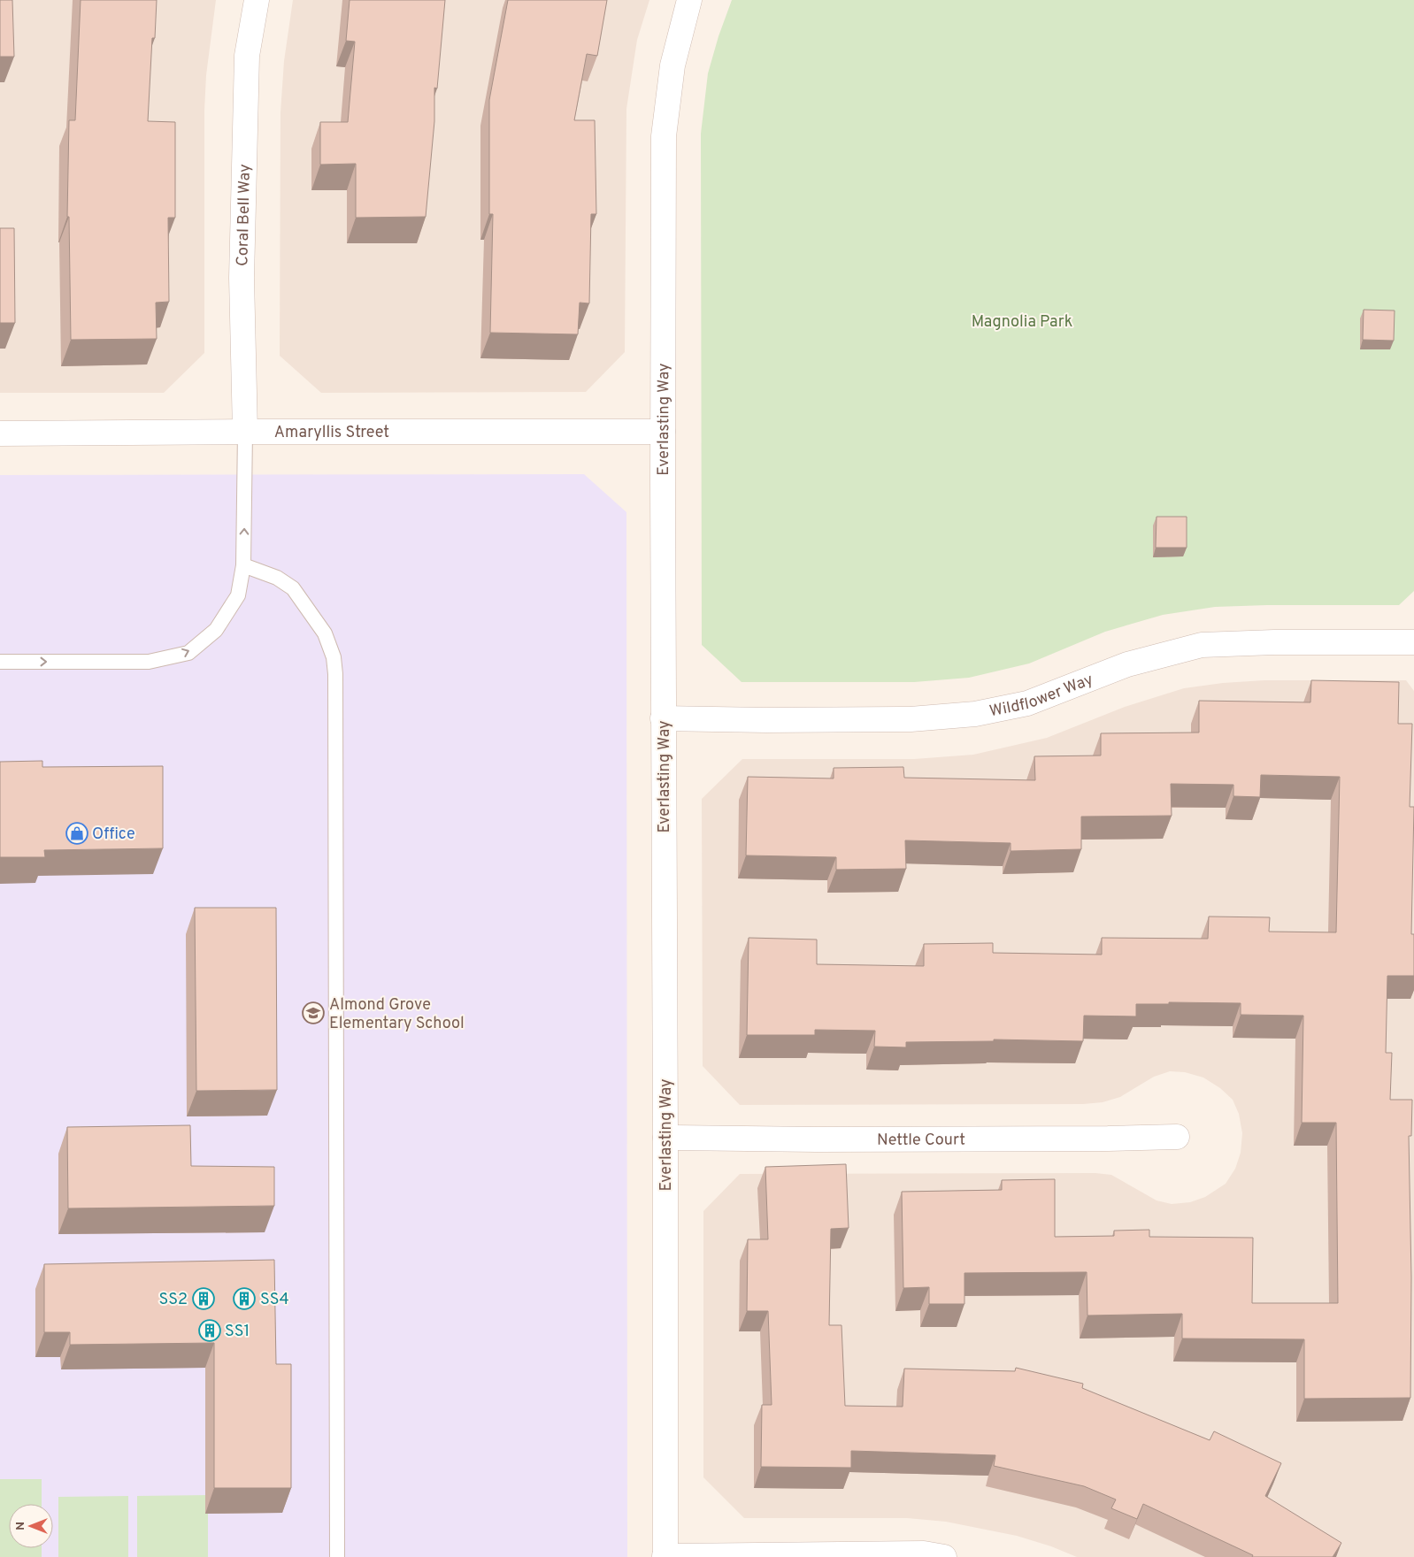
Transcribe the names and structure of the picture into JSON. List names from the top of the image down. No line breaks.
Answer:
{"streets":{"street":["Coral Bell Way","Everlasting Way","Amaryllis Street","Wildflower Way","Nettle Court"]},"crossings":[["Coral Bell Way","Amaryllis Street"],["Everlasting Way","Amaryllis Street"],["Everlasting Way","Wildflower Way"],["Everlasting Way","Nettle Court"]],"parks":["Magnolia Park"],"places":{"shop":["Office"],"school or university":["Almond Grove Elementary School"],"building":["SS2","SS4","SS1"]},"north":"left"}
